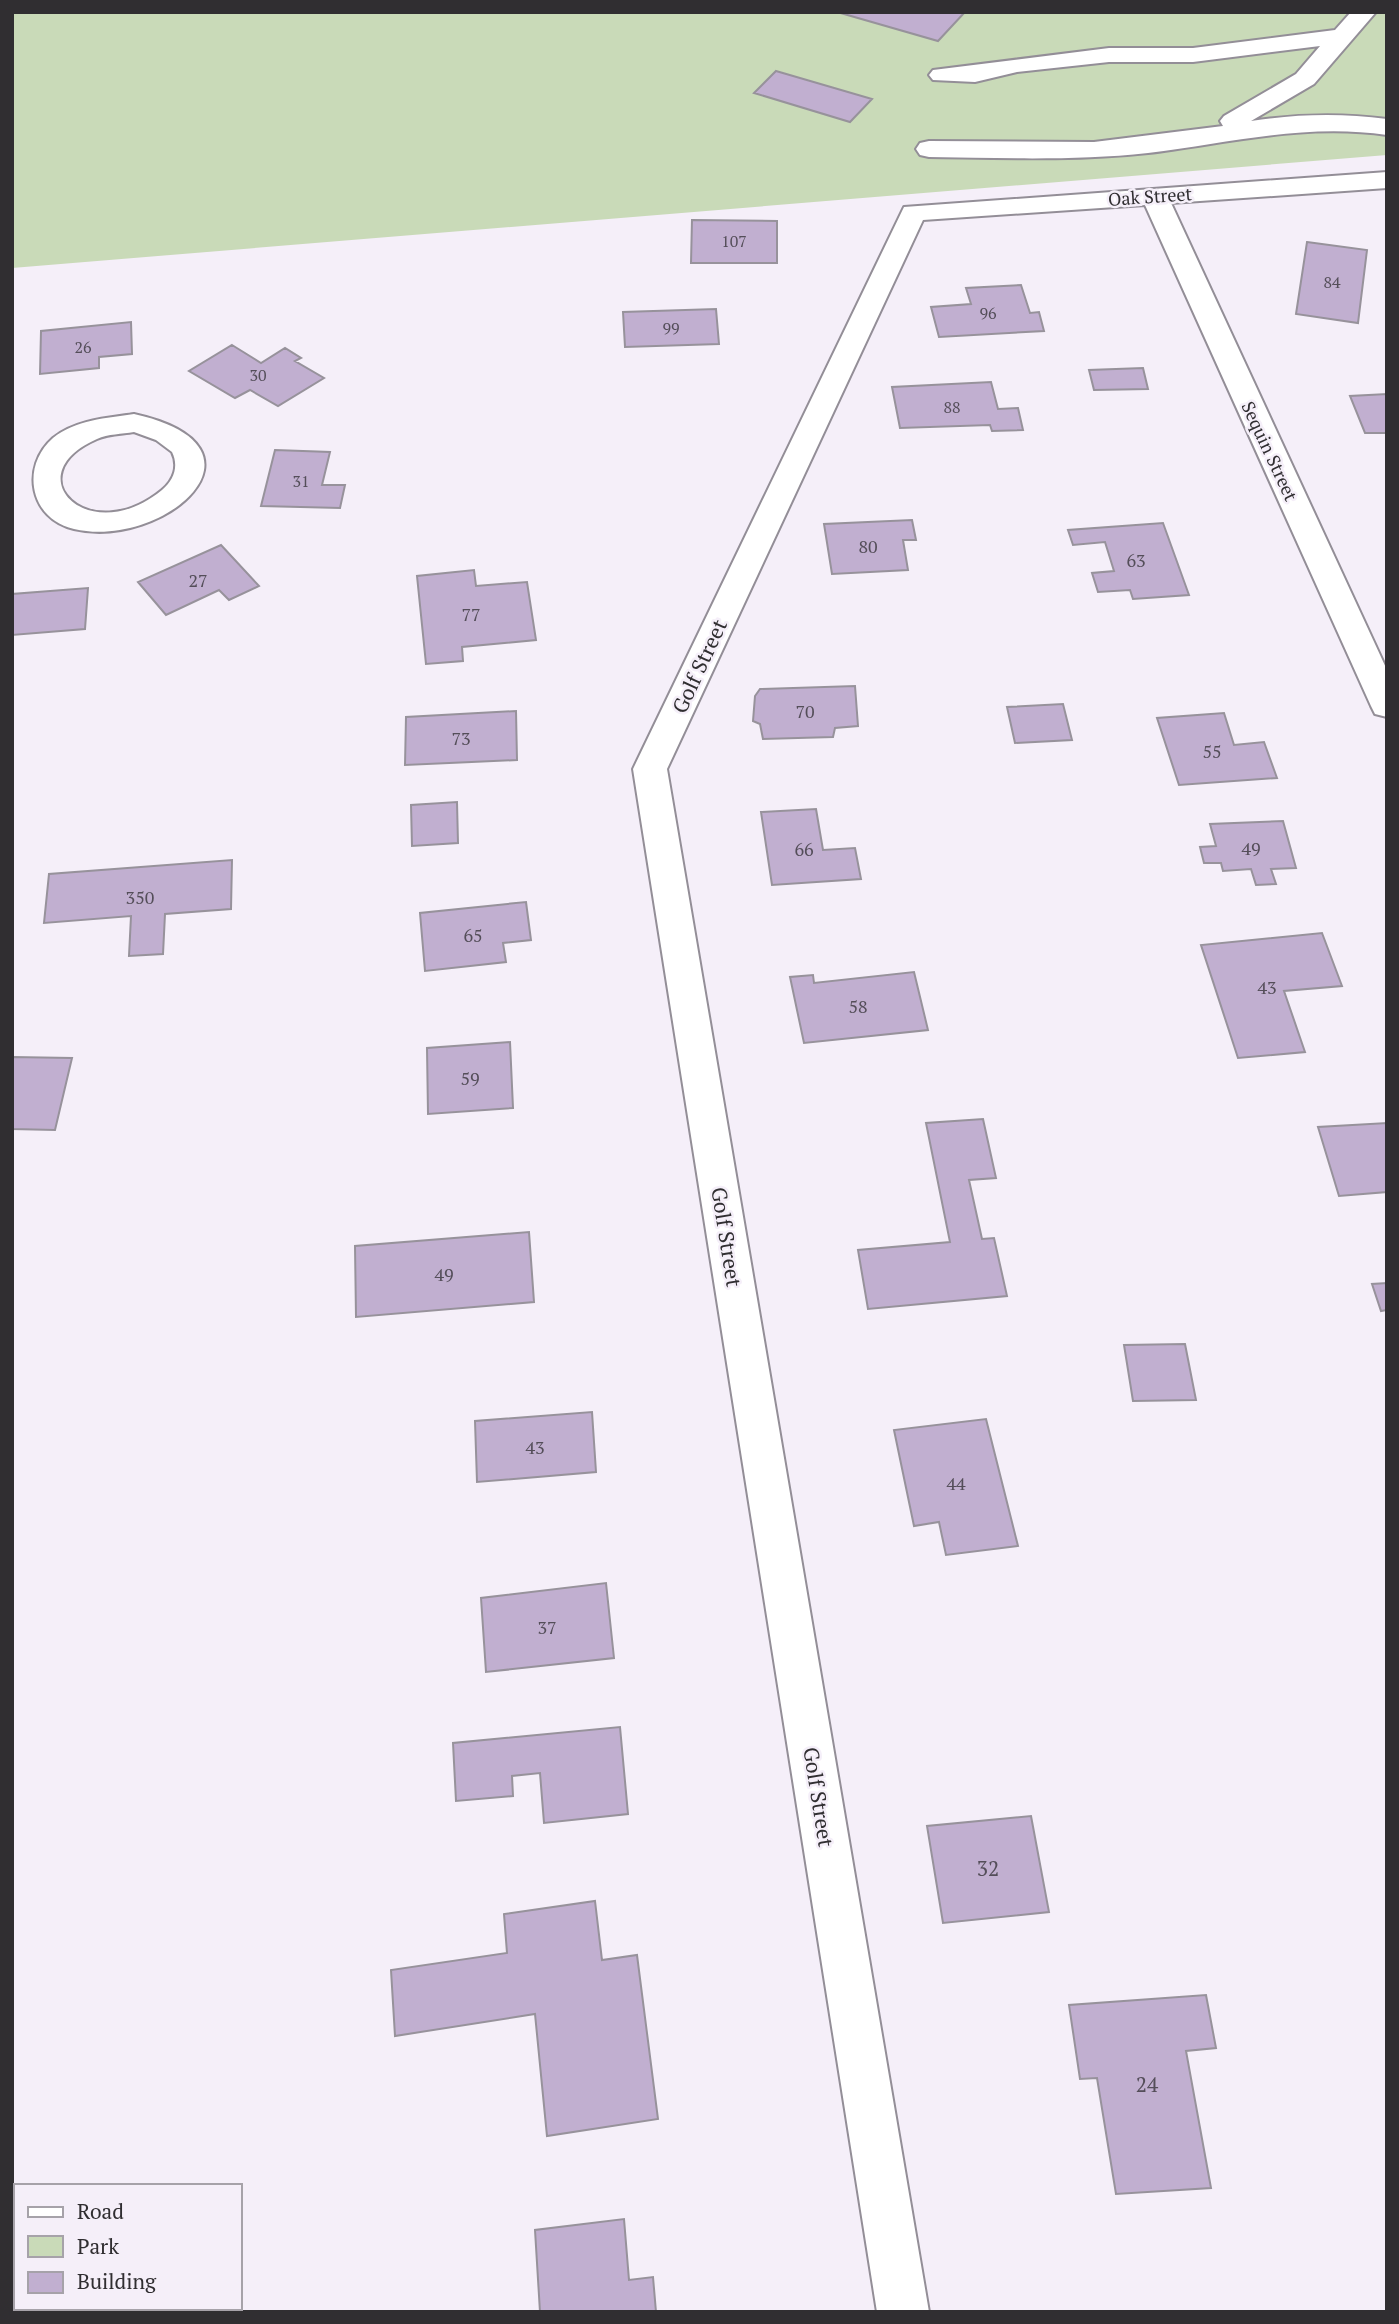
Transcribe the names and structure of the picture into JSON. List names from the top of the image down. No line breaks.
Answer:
{"streets":{"street":["Oak Street","Sequin Street","Golf Street"]},"crossings":[["Oak Street","Sequin Street"],["Oak Street","Golf Street"]],"house_numbers":["107","84","96","99","26","30","88","31","80","63","27","77","70","73","55","49","66","350","65","43","58","59","49","43","44","37","32","24"],"legend":["Road","Park","Building"]}
